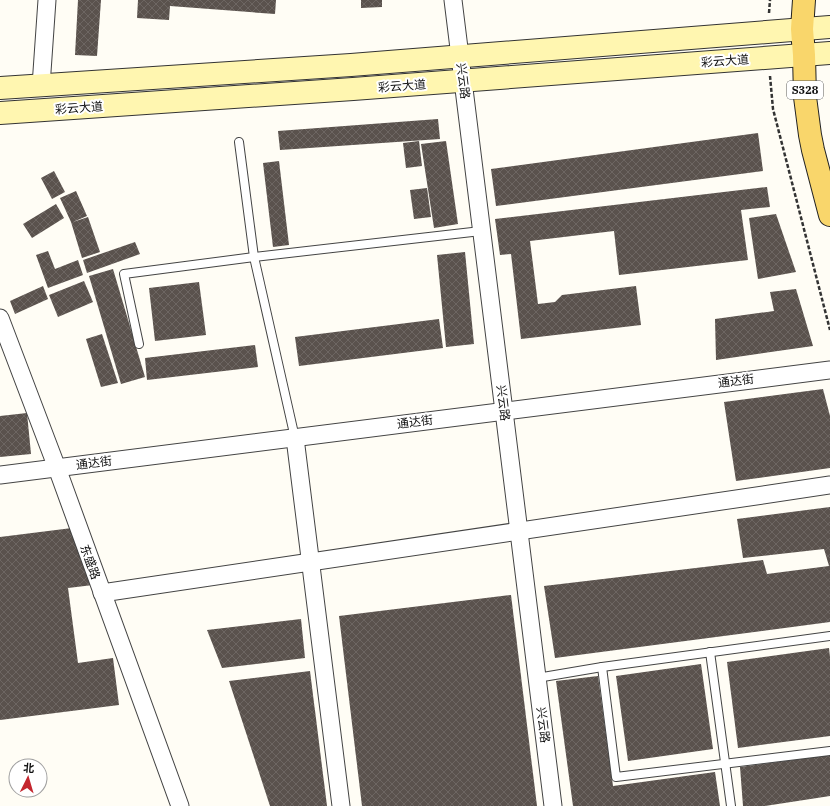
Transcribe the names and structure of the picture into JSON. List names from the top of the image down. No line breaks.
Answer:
{"streets":{"main road":["彩云大道","S328"],"street":["兴云路","通达街","东盛路"]},"crossings":[["彩云大道","兴云路"],["彩云大道","S328"],["兴云路","通达街"],["通达街","东盛路"]],"north":"top"}
